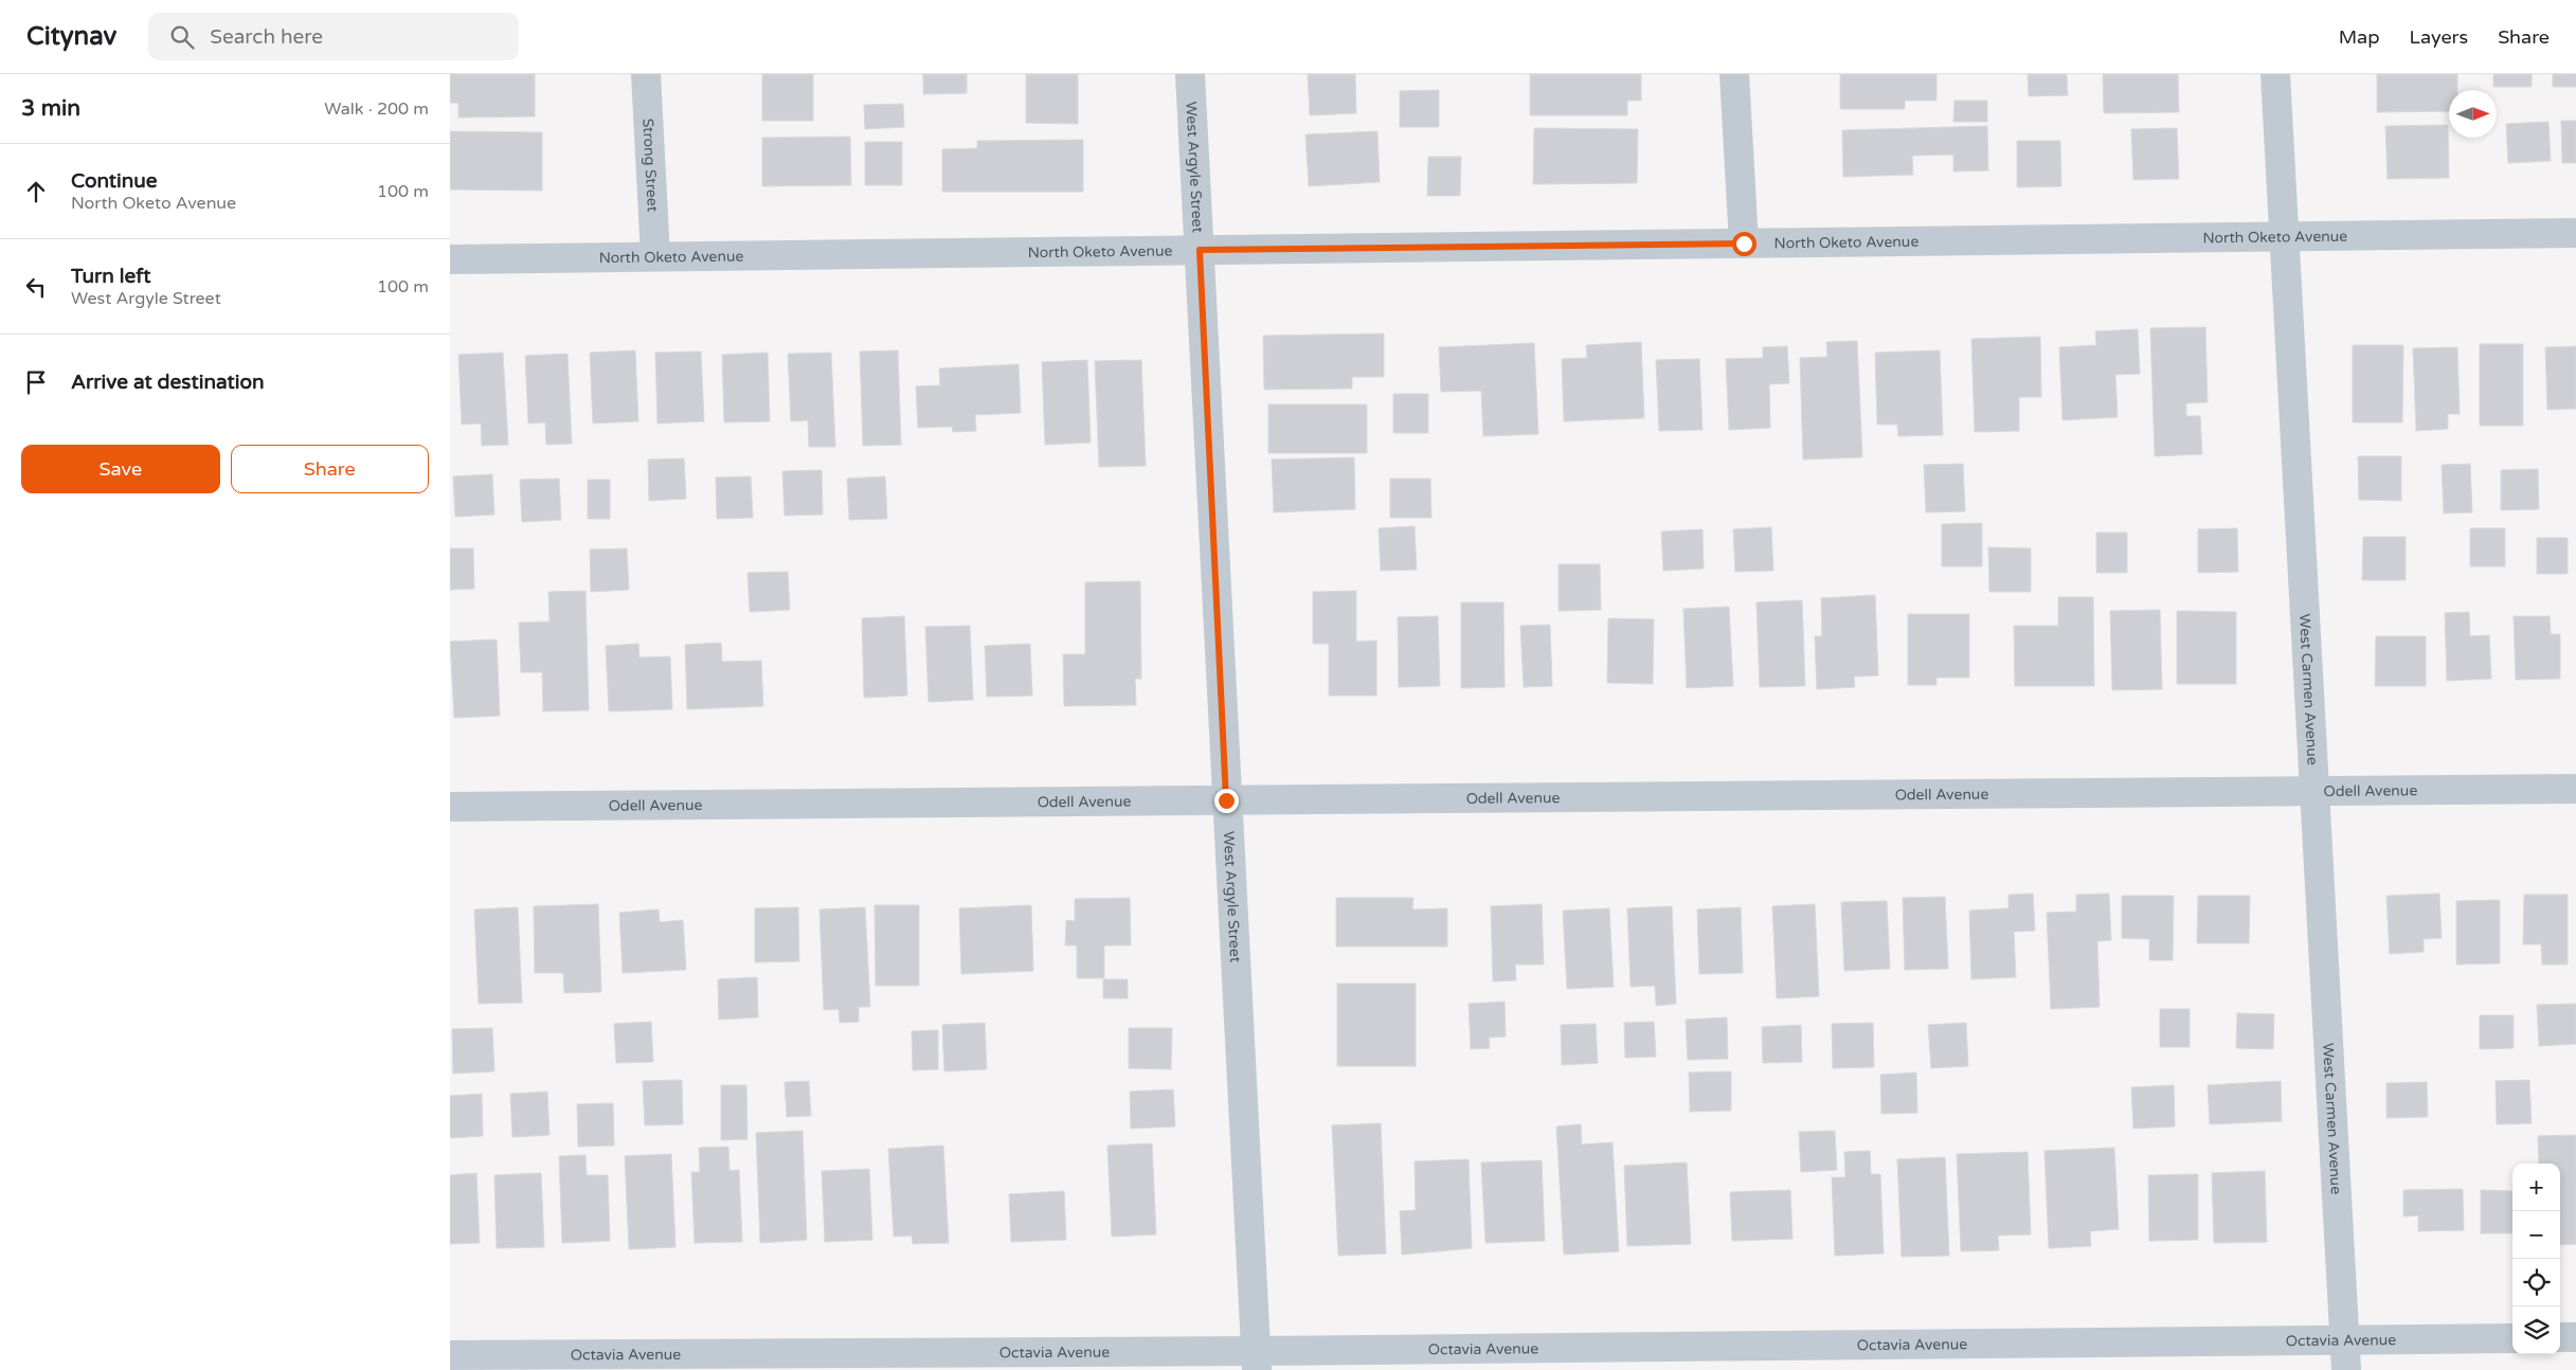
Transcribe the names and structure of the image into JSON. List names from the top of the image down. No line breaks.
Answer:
{"streets":{"street":["Strong Street","West Argyle Street","North Oketo Avenue","West Carmen Avenue","Odell Avenue","Octavia Avenue"]},"crossings":[["Strong Street","North Oketo Avenue"],["West Argyle Street","North Oketo Avenue"],["West Argyle Street","Odell Avenue"],["West Argyle Street","Octavia Avenue"],["North Oketo Avenue","West Carmen Avenue"],["West Carmen Avenue","Odell Avenue"],["West Carmen Avenue","Octavia Avenue"]],"north":"right","page":{"header":"Citynav","search":"Search here","nav":["Map","Layers","Share"],"heading":["3 min","Walk · 200 m"],"list":[["Continue","North Oketo Avenue","100 m"],["Turn left","West Argyle Street","100 m"],"Arrive at destination"],"buttons":["Save","Share"],"map_buttons":["+","−"]}}
